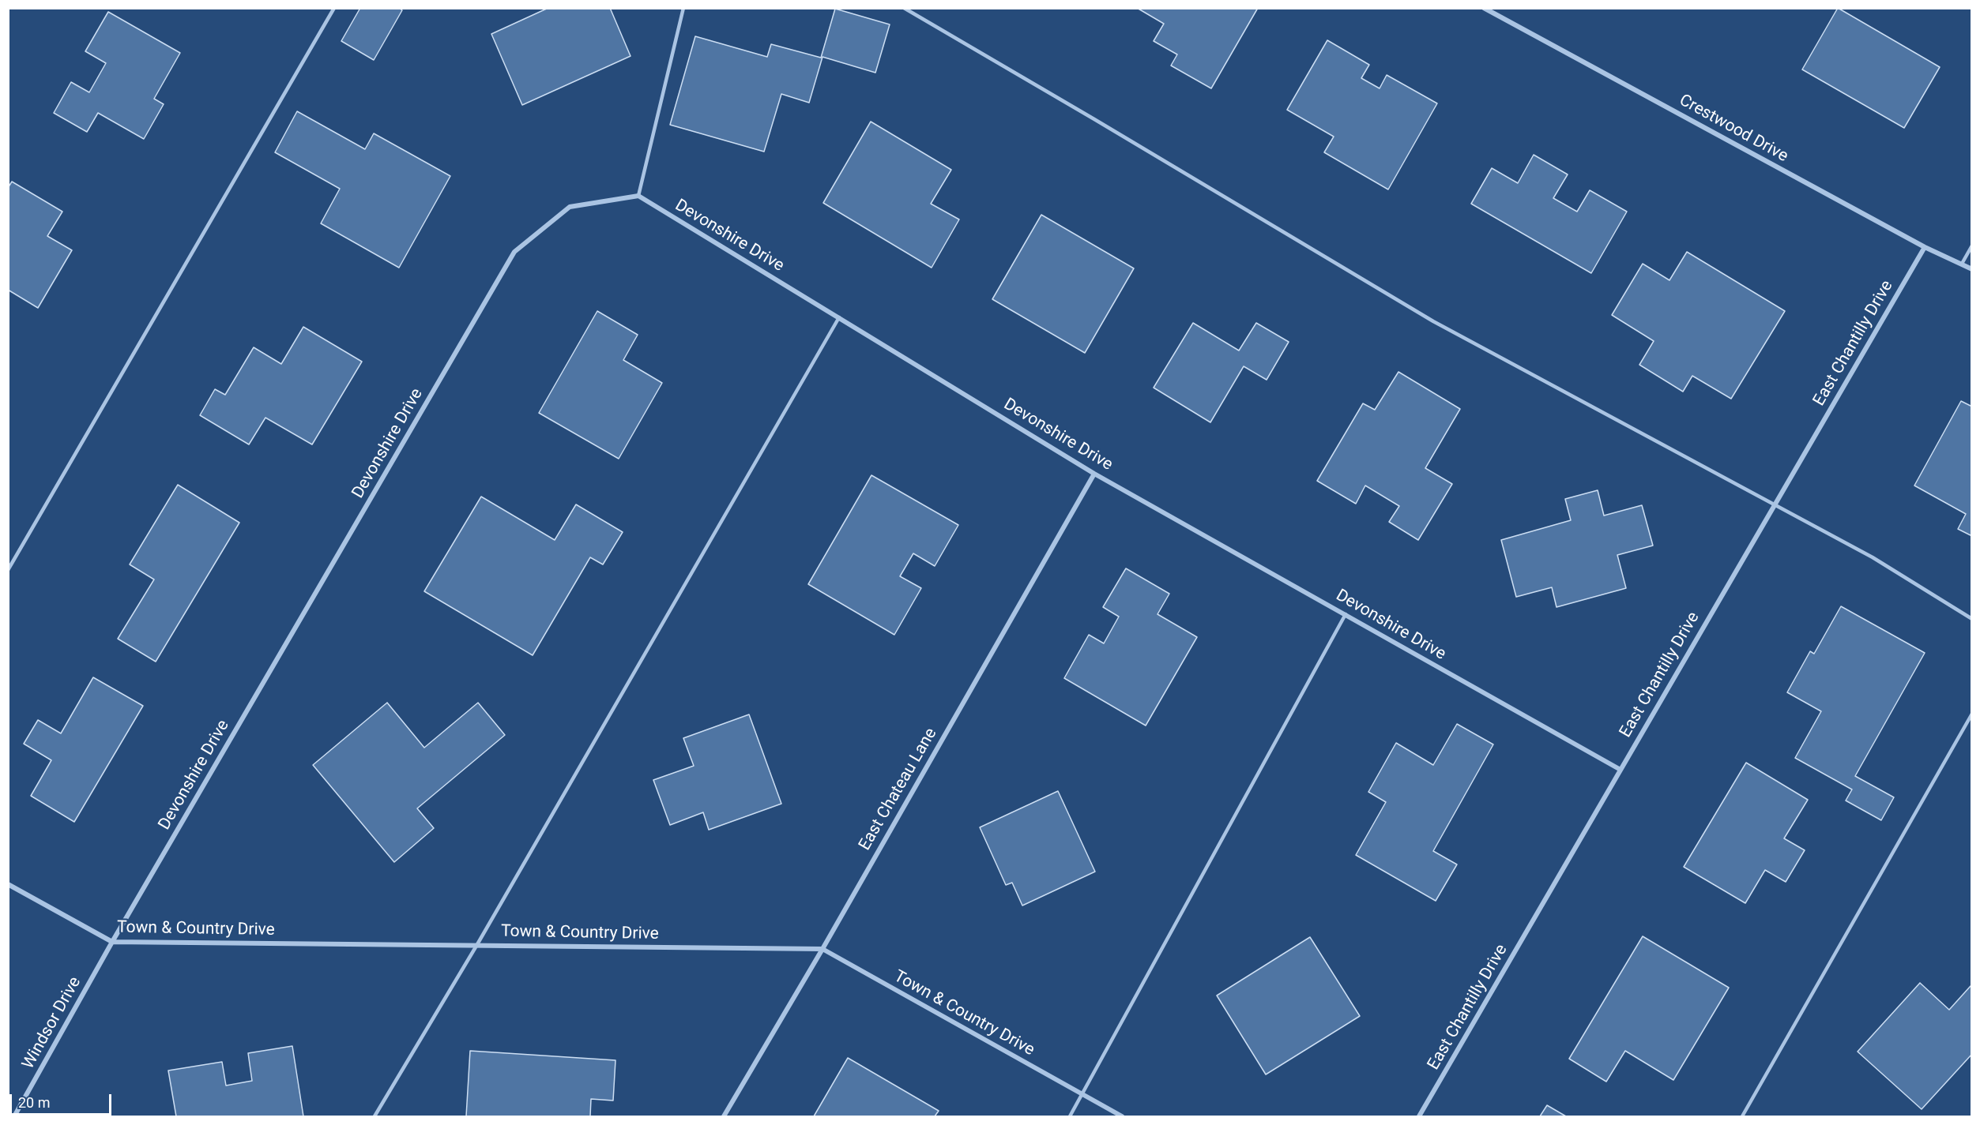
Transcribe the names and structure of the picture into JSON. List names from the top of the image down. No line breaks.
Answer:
{"streets":{"street":["Crestwood Drive","Devonshire Drive","East Chantilly Drive","East Chateau Lane","Town & Country Drive","Windsor Drive"]},"crossings":[["Crestwood Drive","East Chantilly Drive"],["Devonshire Drive","East Chantilly Drive"],["Devonshire Drive","East Chateau Lane"],["Devonshire Drive","Town & Country Drive"],["Devonshire Drive","Windsor Drive"],["East Chateau Lane","Town & Country Drive"],["Town & Country Drive","Windsor Drive"]],"scale_bar":"20 m"}
